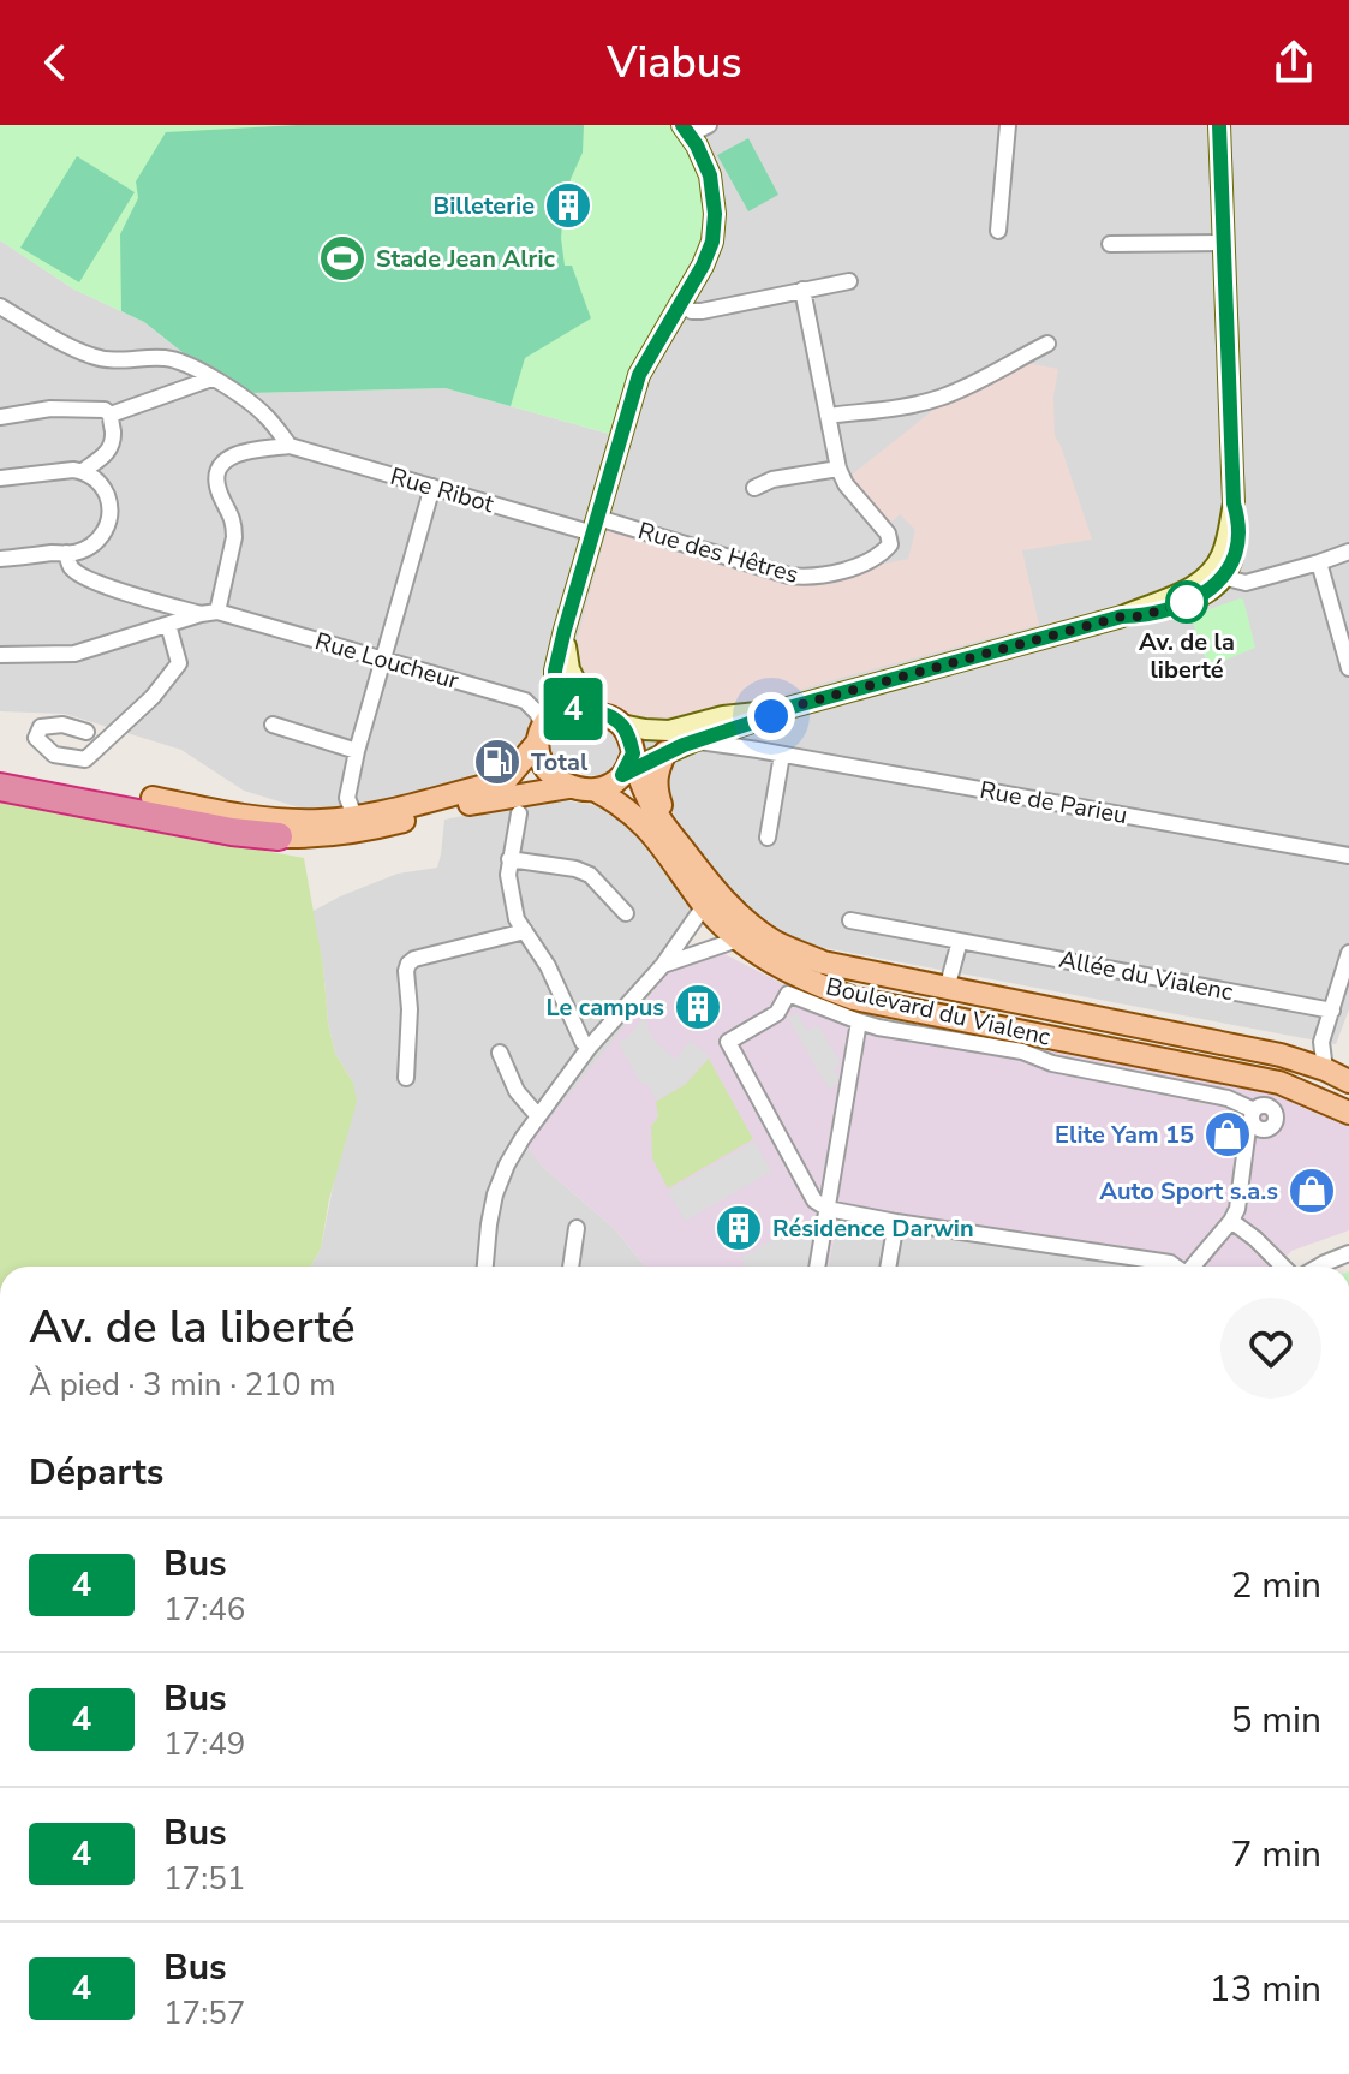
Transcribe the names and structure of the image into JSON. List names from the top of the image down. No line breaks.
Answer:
{"streets":{"main road":["Boulevard du Vialenc"],"street":["Rue Ribot","Rue des Hêtres","Rue Loucheur","Rue de Parieu","Allée du Vialenc"]},"crossings":[["Rue Ribot","Rue des Hêtres"],["Rue Loucheur","Boulevard du Vialenc"]],"places":{"building":["Billeterie","Le campus","Résidence Darwin"],"sports":["Stade Jean Alric"],"other":["Av. de la liberté"],"fuel station":["Total"],"shop":["Elite Yam 15","Auto Sport s.a.s"]},"lines":["bus line 4"],"page":{"header":"Viabus","on_map":"4","heading":[["Av. de la liberté","À pied · 3 min · 210 m"],"Départs"],"list":[{"mark":"4","name":"Bus","note":"17:46","value":"2 min"},{"mark":"4","name":"Bus","note":"17:49","value":"5 min"},{"mark":"4","name":"Bus","note":"17:51","value":"7 min"},{"mark":"4","name":"Bus","note":"17:57","value":"13 min"}]}}
